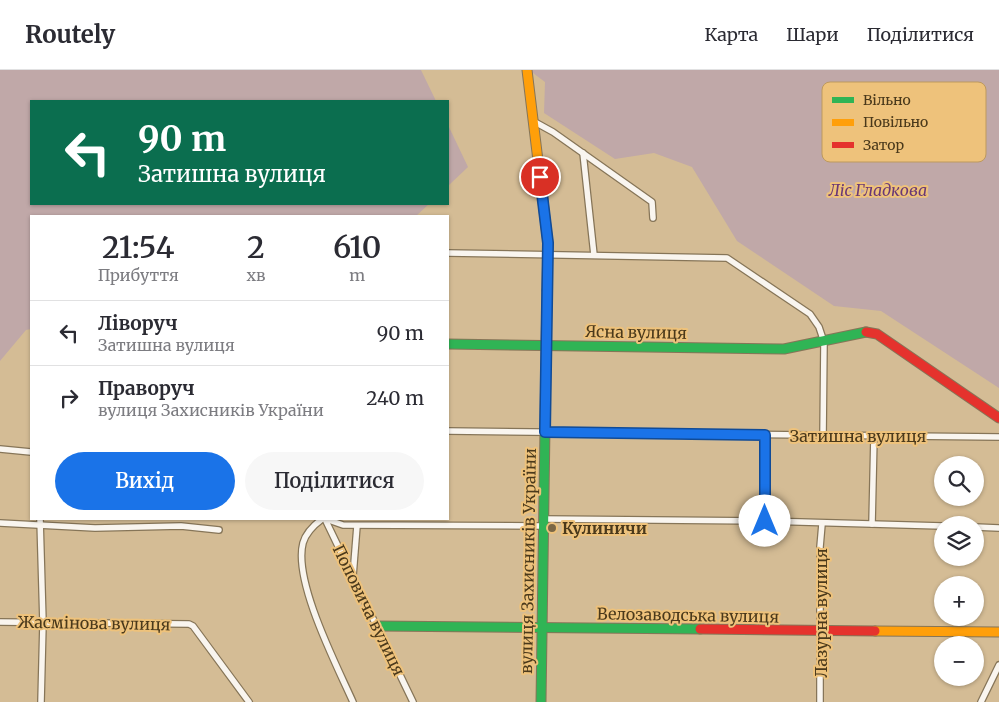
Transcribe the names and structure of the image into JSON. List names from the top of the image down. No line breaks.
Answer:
{"streets":{"street":["Ясна вулиця","Затишна вулиця","вулиця Захисників України","Поповича вулиця","Лазурна вулиця","Велозаводська вулиця","Жасмінова вулиця"]},"crossings":[["Ясна вулиця","вулиця Захисників України"],["Затишна вулиця","вулиця Захисників України"],["вулиця Захисників України","Велозаводська вулиця"],["Поповича вулиця","Велозаводська вулиця"],["Лазурна вулиця","Велозаводська вулиця"]],"parks":["Ліс Гладкова"],"places":["Кулиничи"],"legend":["Вільно","Повільно","Затор"],"page":{"header":"Routely","nav":["Карта","Шари","Поділитися"],"turn":["90 m","Затишна вулиця"],"eta":["21:54","Прибуття","2","хв","610","m"],"list":[{"name":"Ліворуч","note":"Затишна вулиця","value":"90 m"},{"name":"Праворуч","note":"вулиця Захисників України","value":"240 m"}],"buttons":["Вихід","Поділитися"],"map_buttons":["+","−"]}}
